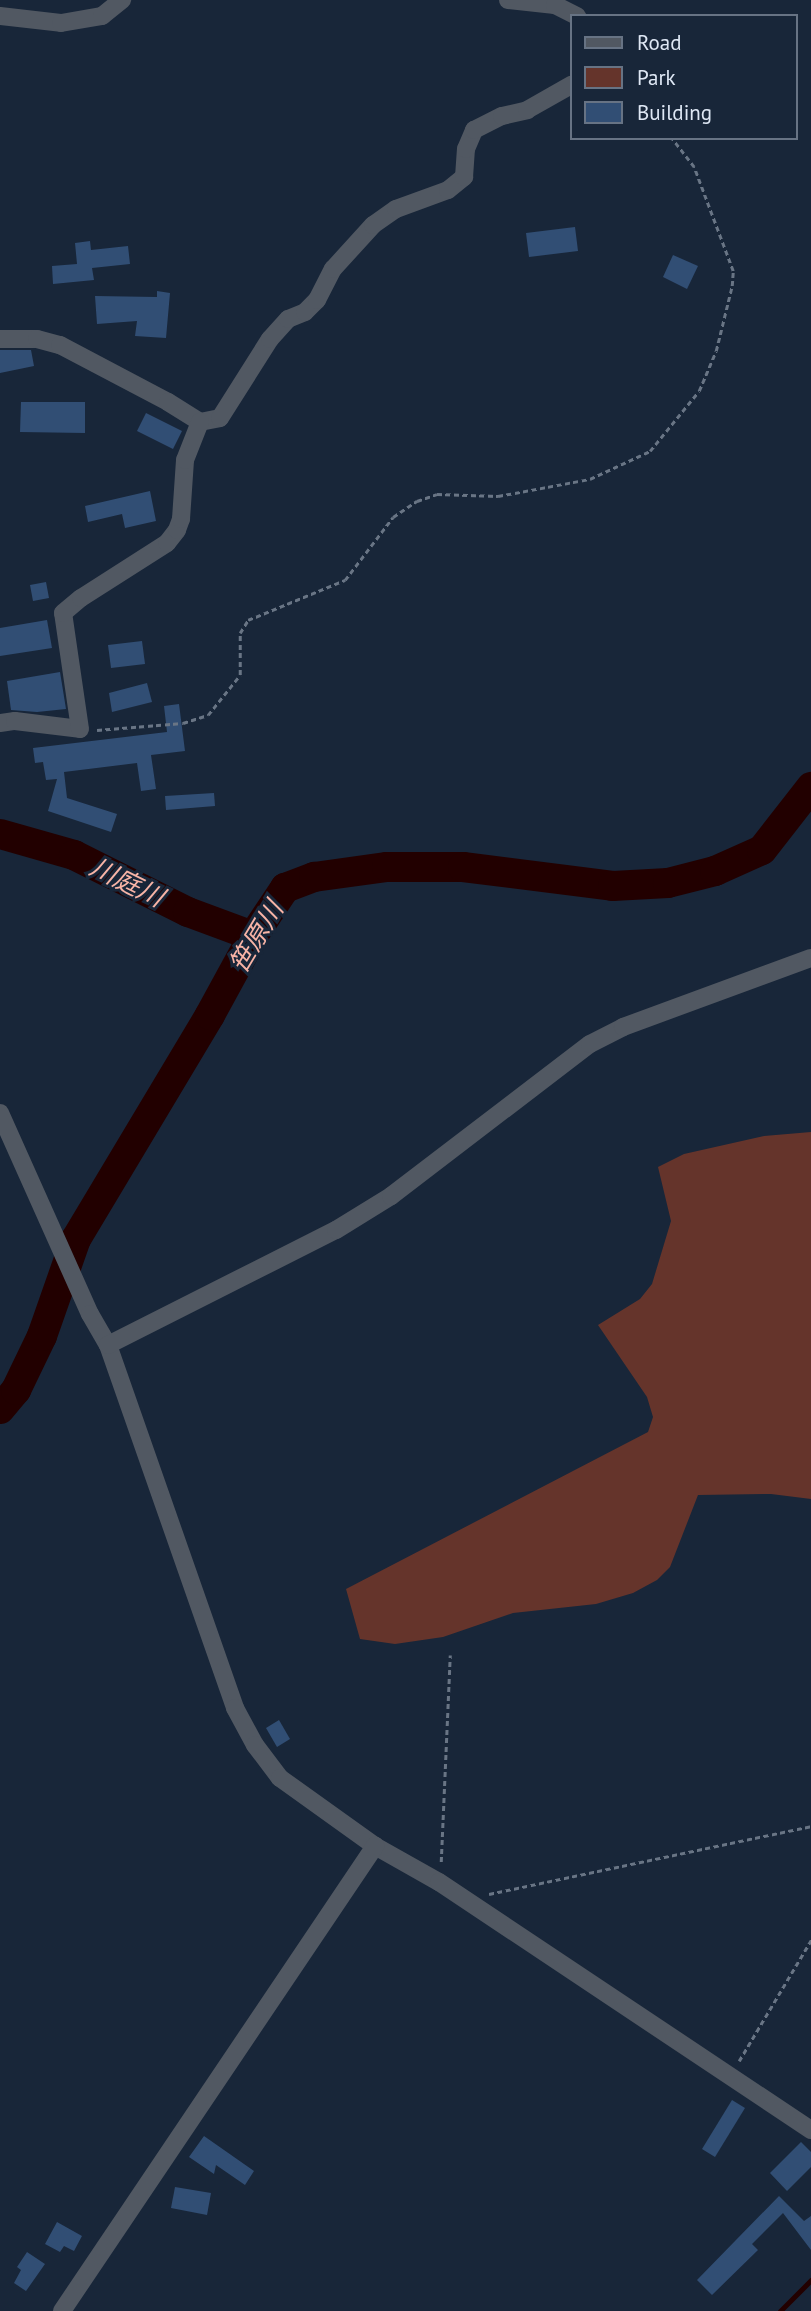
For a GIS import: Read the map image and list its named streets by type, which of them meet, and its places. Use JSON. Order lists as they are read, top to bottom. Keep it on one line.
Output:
{"water":["川庭川","笹原川"],"legend":["Road","Park","Building"]}
